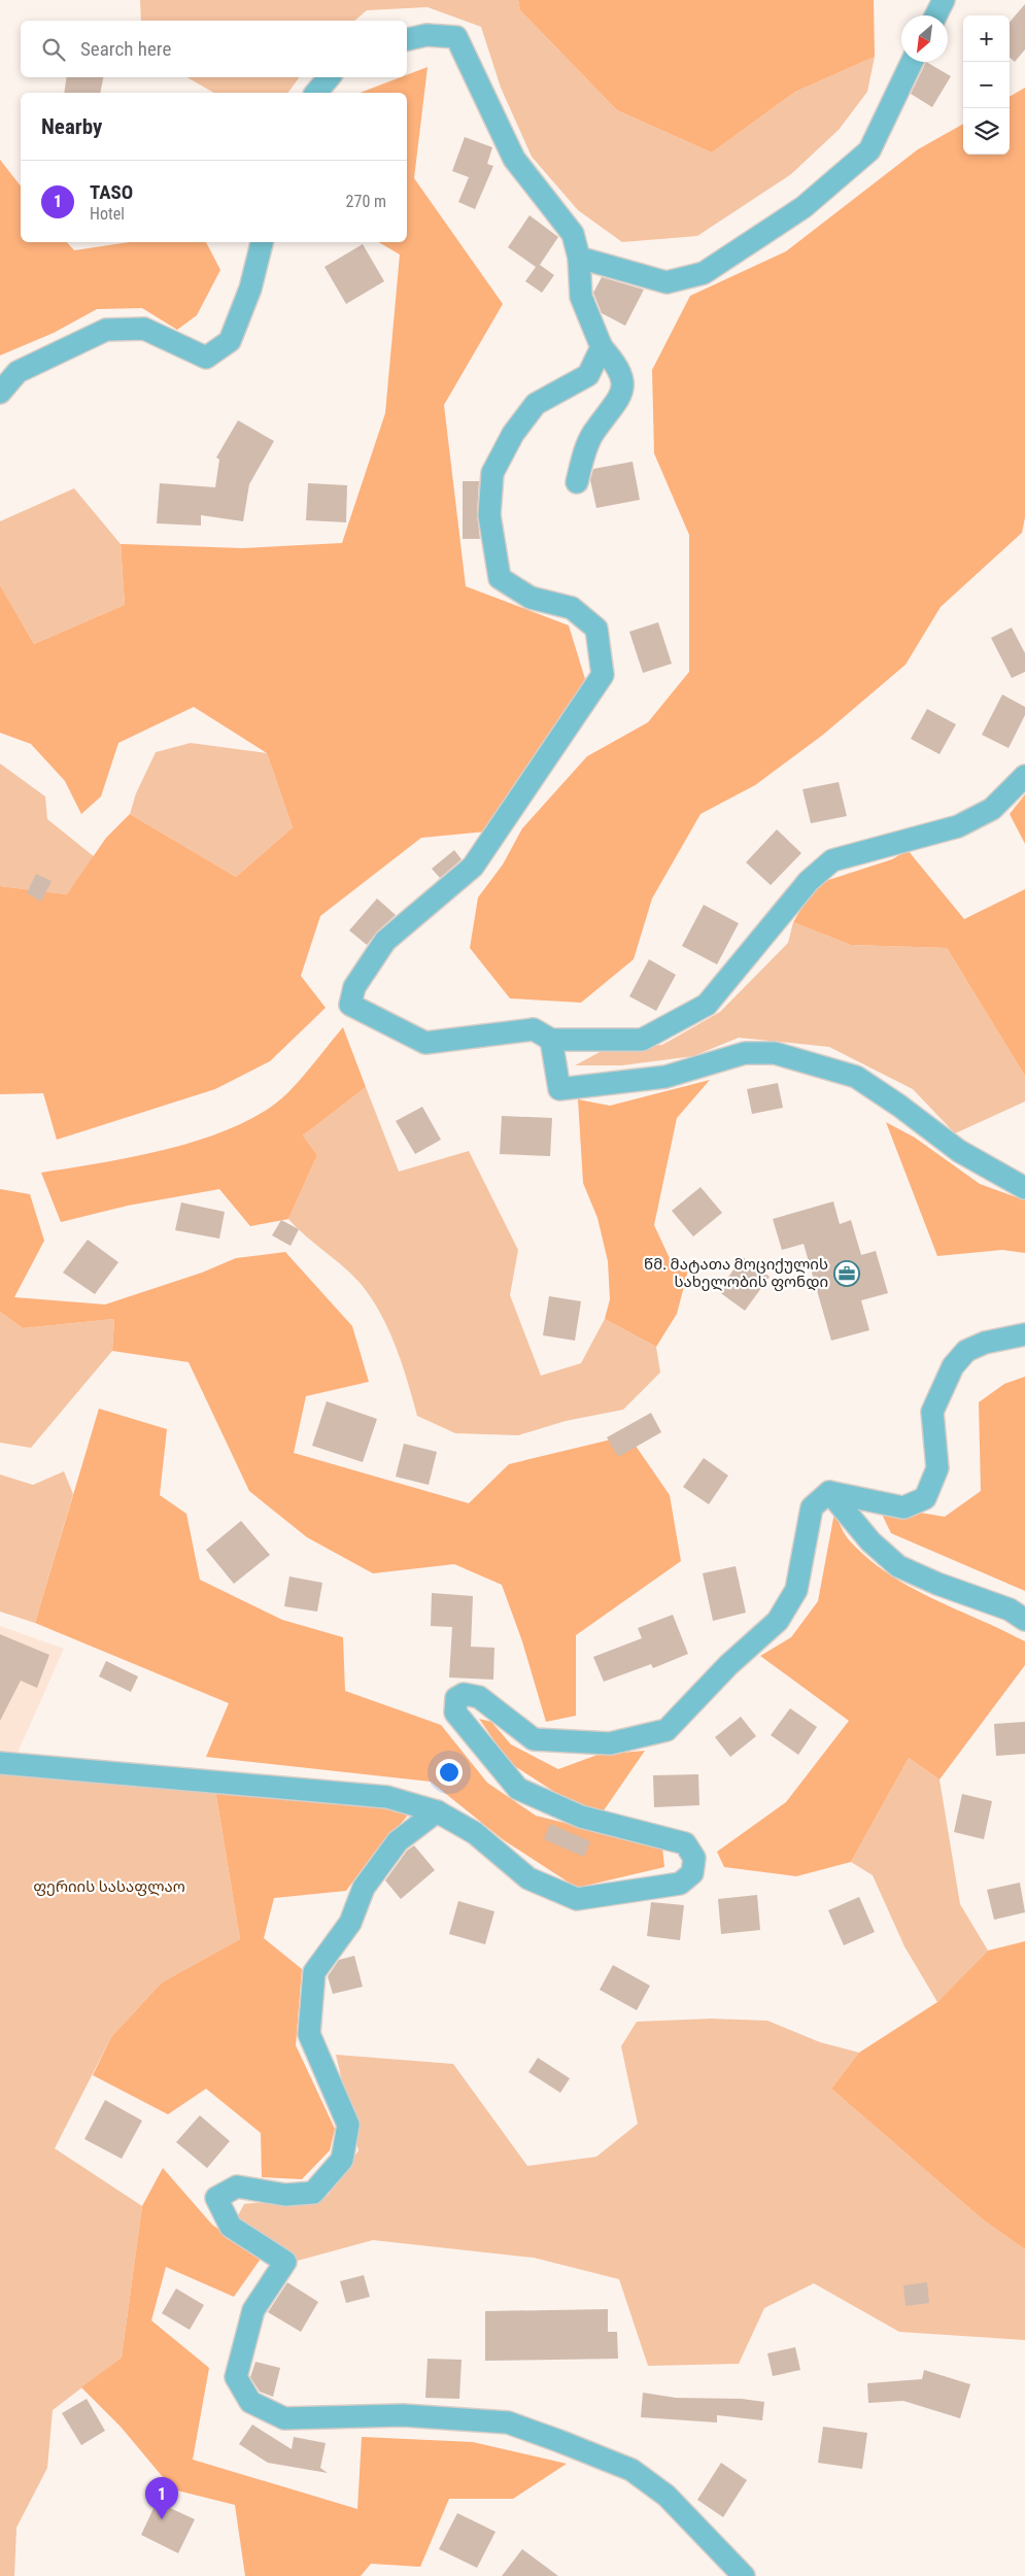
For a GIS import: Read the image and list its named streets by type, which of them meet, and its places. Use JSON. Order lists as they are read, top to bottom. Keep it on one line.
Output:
{"parks":["ფერიის სასაფლაო"],"places":{"office":["წმ. მატათა მოციქულის სახელობის ფონდი"]},"north":"bottom left","page":{"map_buttons":["+","−"],"search":"Search here","heading":"Nearby","list":[{"mark":"1","name":"TASO","note":"Hotel","value":"270 m"}],"pins":"1"}}
